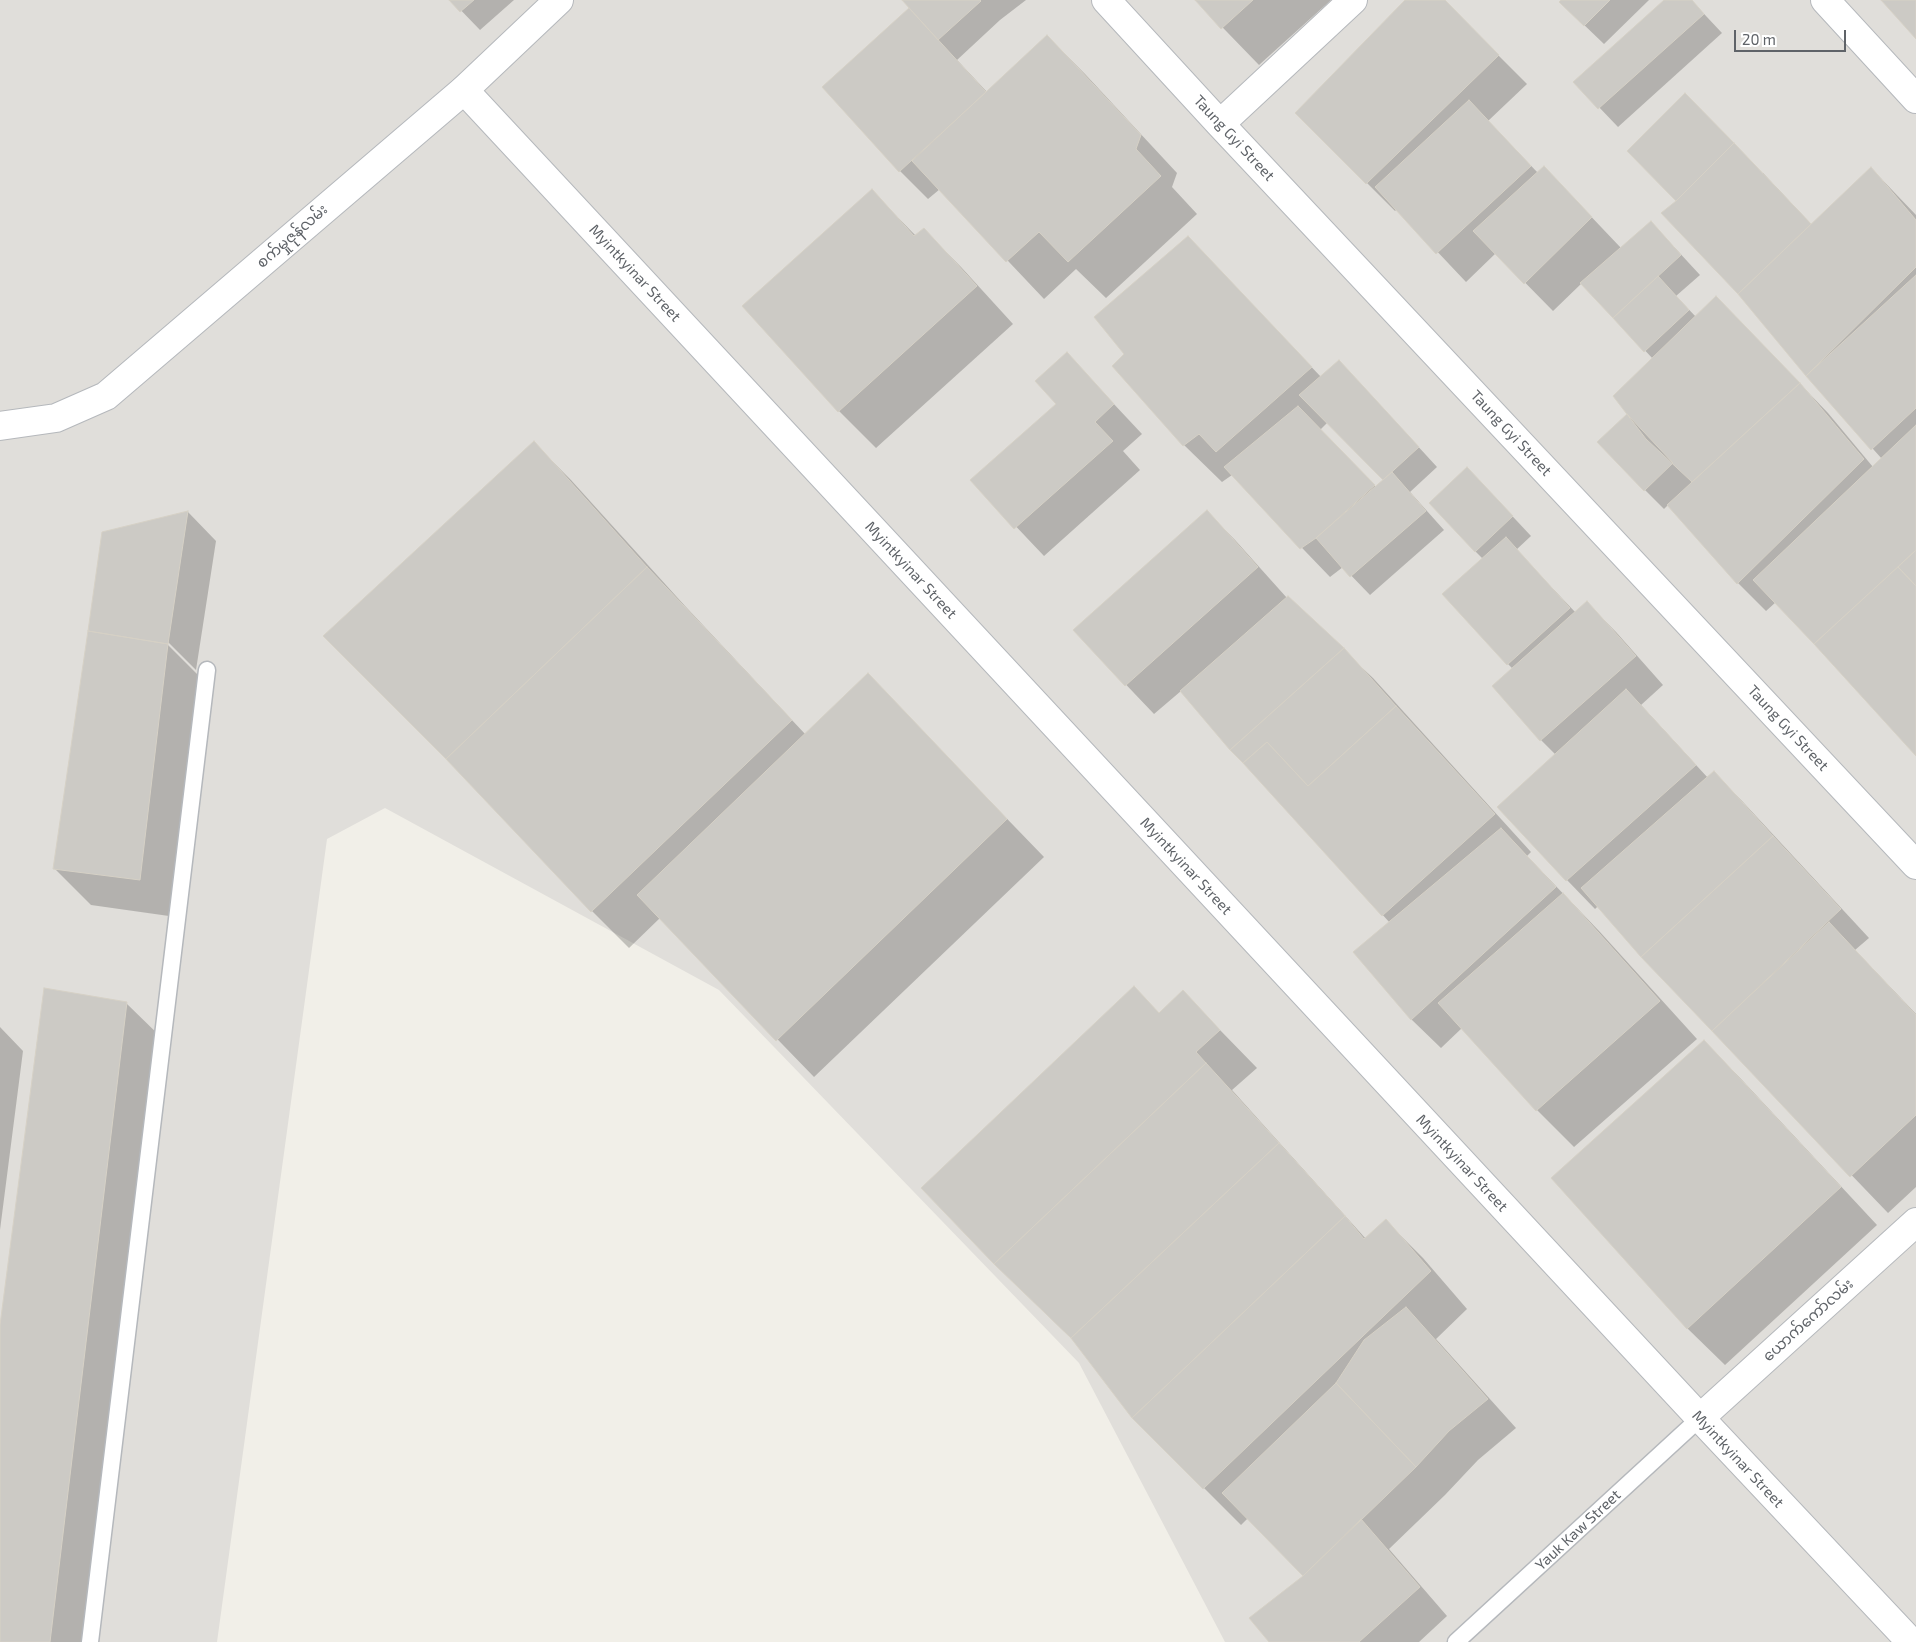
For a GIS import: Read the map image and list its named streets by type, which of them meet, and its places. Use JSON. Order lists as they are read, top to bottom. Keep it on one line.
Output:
{"streets":{"street":["Taung Gyi Street","စက်မှုဇုန်လမ်း","Myintkyinar Street","ယောက်ကော်လမ်း"],"lane":["Yauk Kaw Street"]},"crossings":[["စက်မှုဇုန်လမ်း","Myintkyinar Street"],["Myintkyinar Street","ယောက်ကော်လမ်း"],["Myintkyinar Street","Yauk Kaw Street"],["ယောက်ကော်လမ်း","Yauk Kaw Street"]],"scale_bar":"20 m"}
